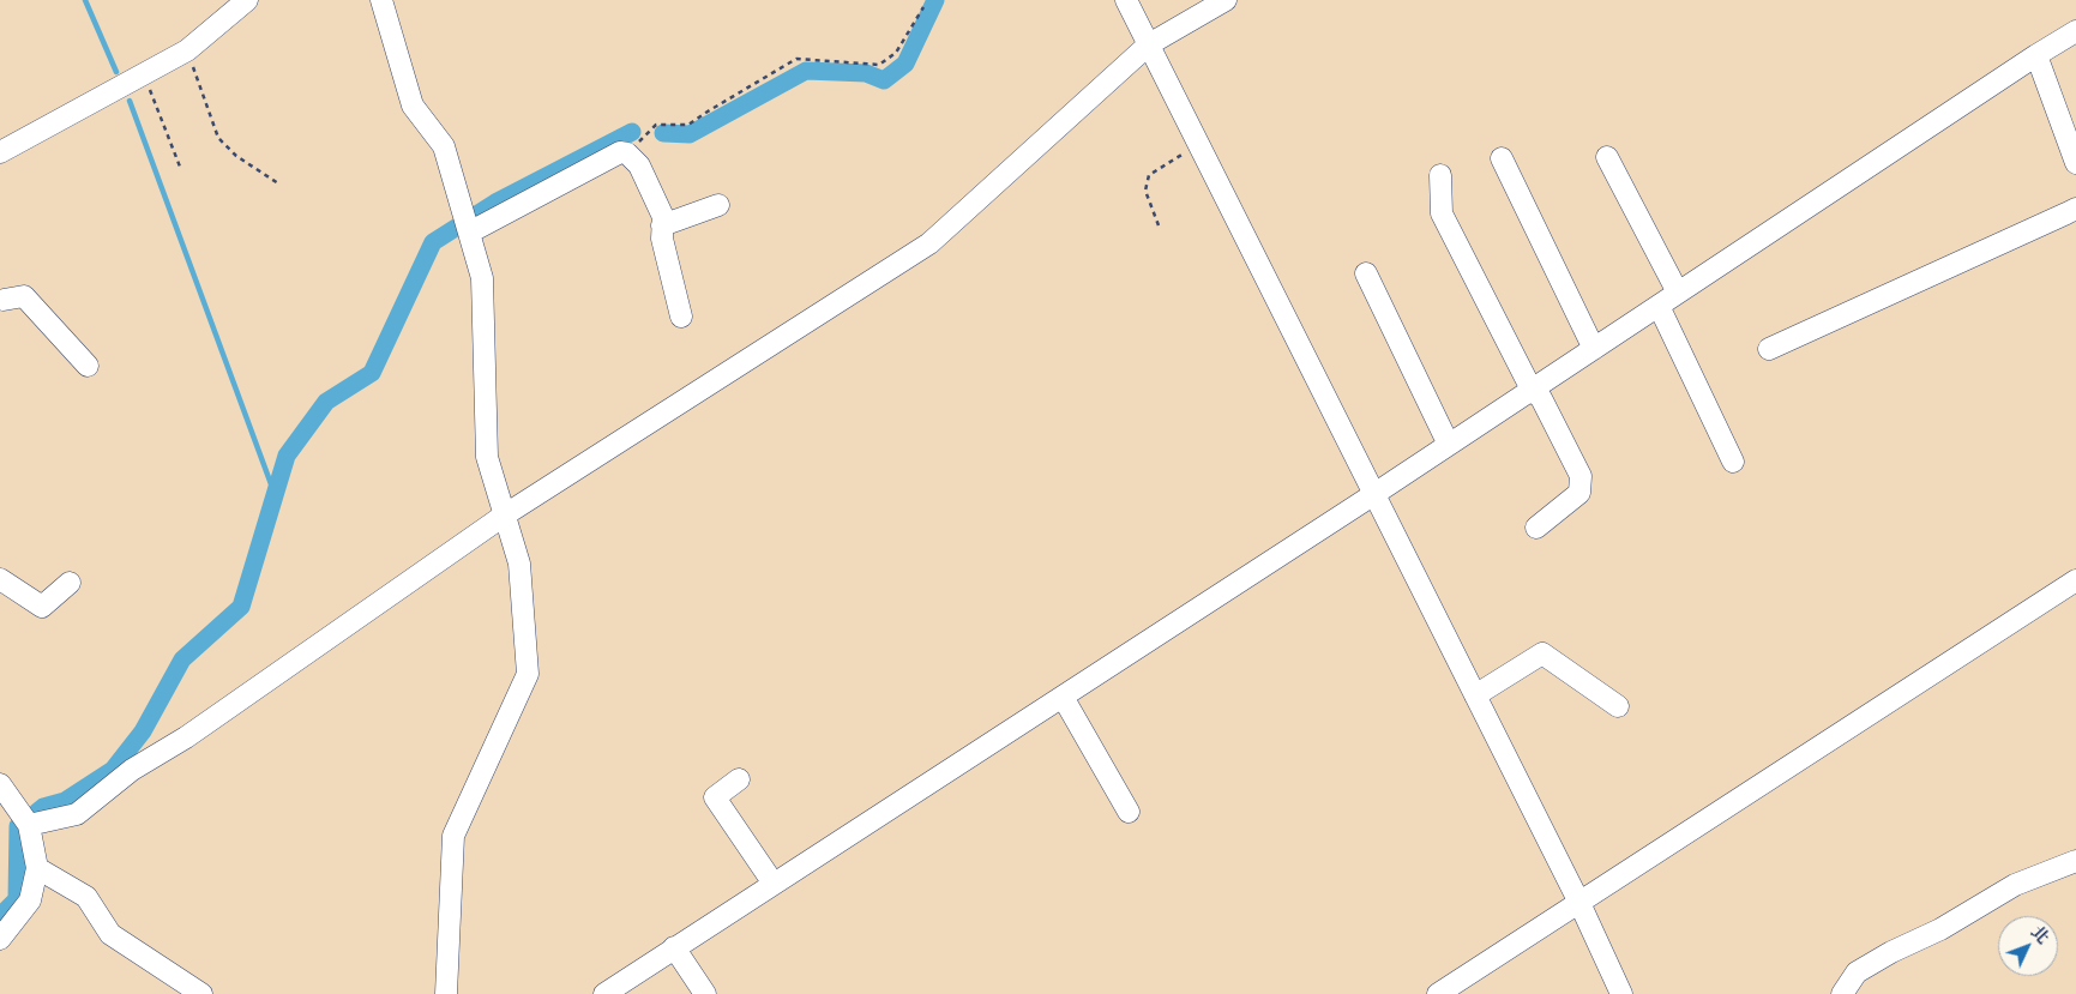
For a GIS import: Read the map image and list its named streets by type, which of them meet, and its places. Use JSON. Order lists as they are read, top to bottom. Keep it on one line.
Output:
{"north":"top right"}
